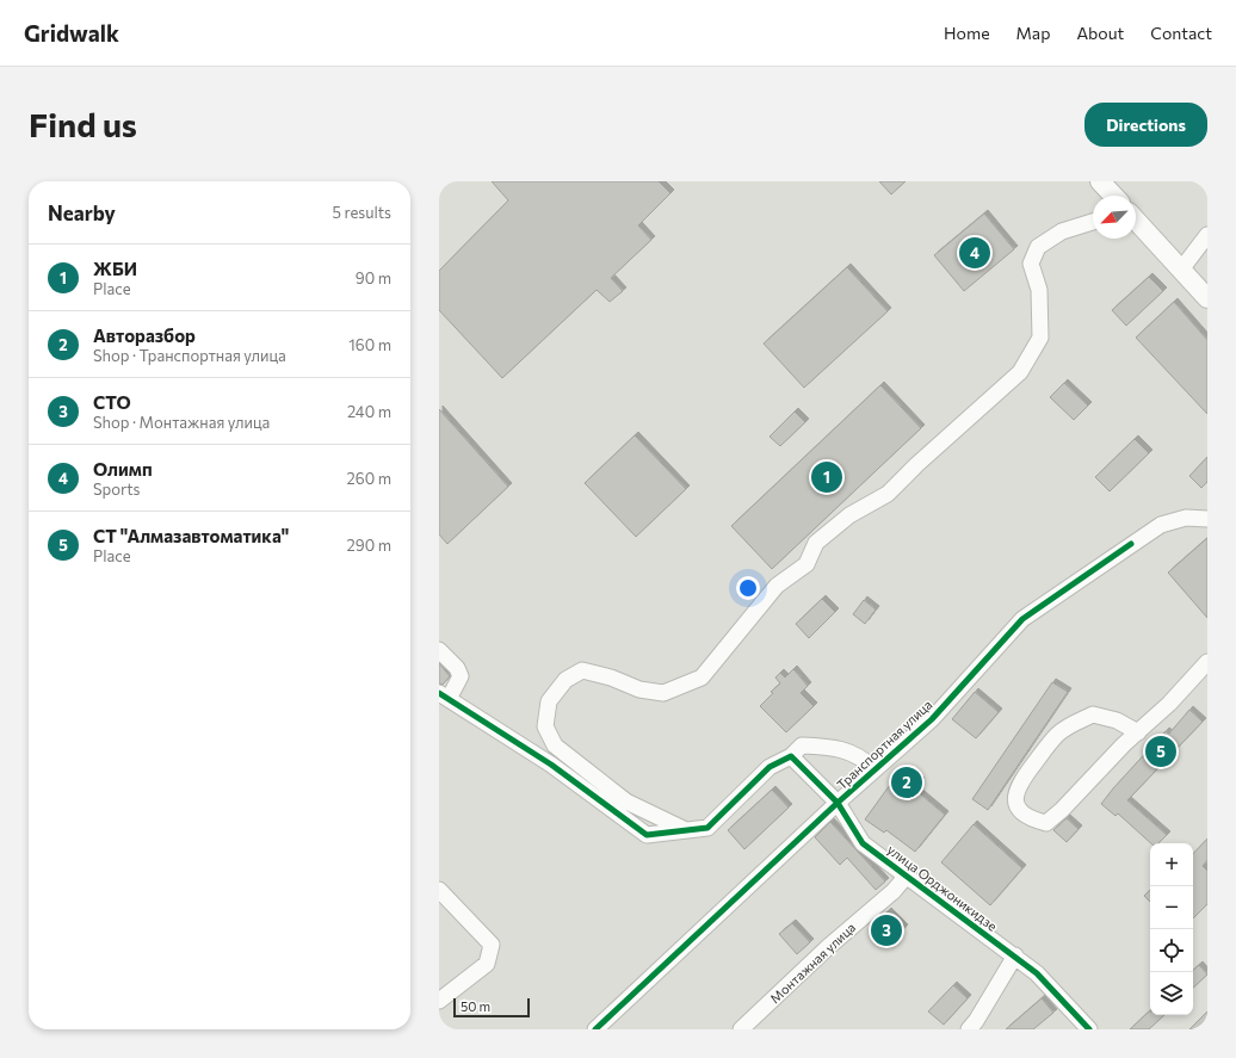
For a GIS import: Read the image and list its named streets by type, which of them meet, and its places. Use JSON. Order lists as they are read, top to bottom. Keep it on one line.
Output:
{"streets":{"street":["Транспортная улица","улица Орджоникидзе","Монтажная улица"]},"crossings":[["Транспортная улица","улица Орджоникидзе"],["улица Орджоникидзе","Монтажная улица"]],"scale_bar":"50 m","north":"bottom left","page":{"header":"Gridwalk","nav":["Home","Map","About","Contact"],"buttons":"Directions","title":"Find us","heading":["Nearby","5 results"],"pins":["4","1","5","2","3"],"list":[{"mark":"1","name":"ЖБИ","note":"Place","value":"90 m"},{"mark":"2","name":"Авторазбор","note":"Shop · Транспортная улица","value":"160 m"},{"mark":"3","name":"СТО","note":"Shop · Монтажная улица","value":"240 m"},{"mark":"4","name":"Олимп","note":"Sports","value":"260 m"},{"mark":"5","name":"СТ \"Алмазавтоматика\"","note":"Place","value":"290 m"}],"map_buttons":["+","−"],"scale":"50 m"}}
